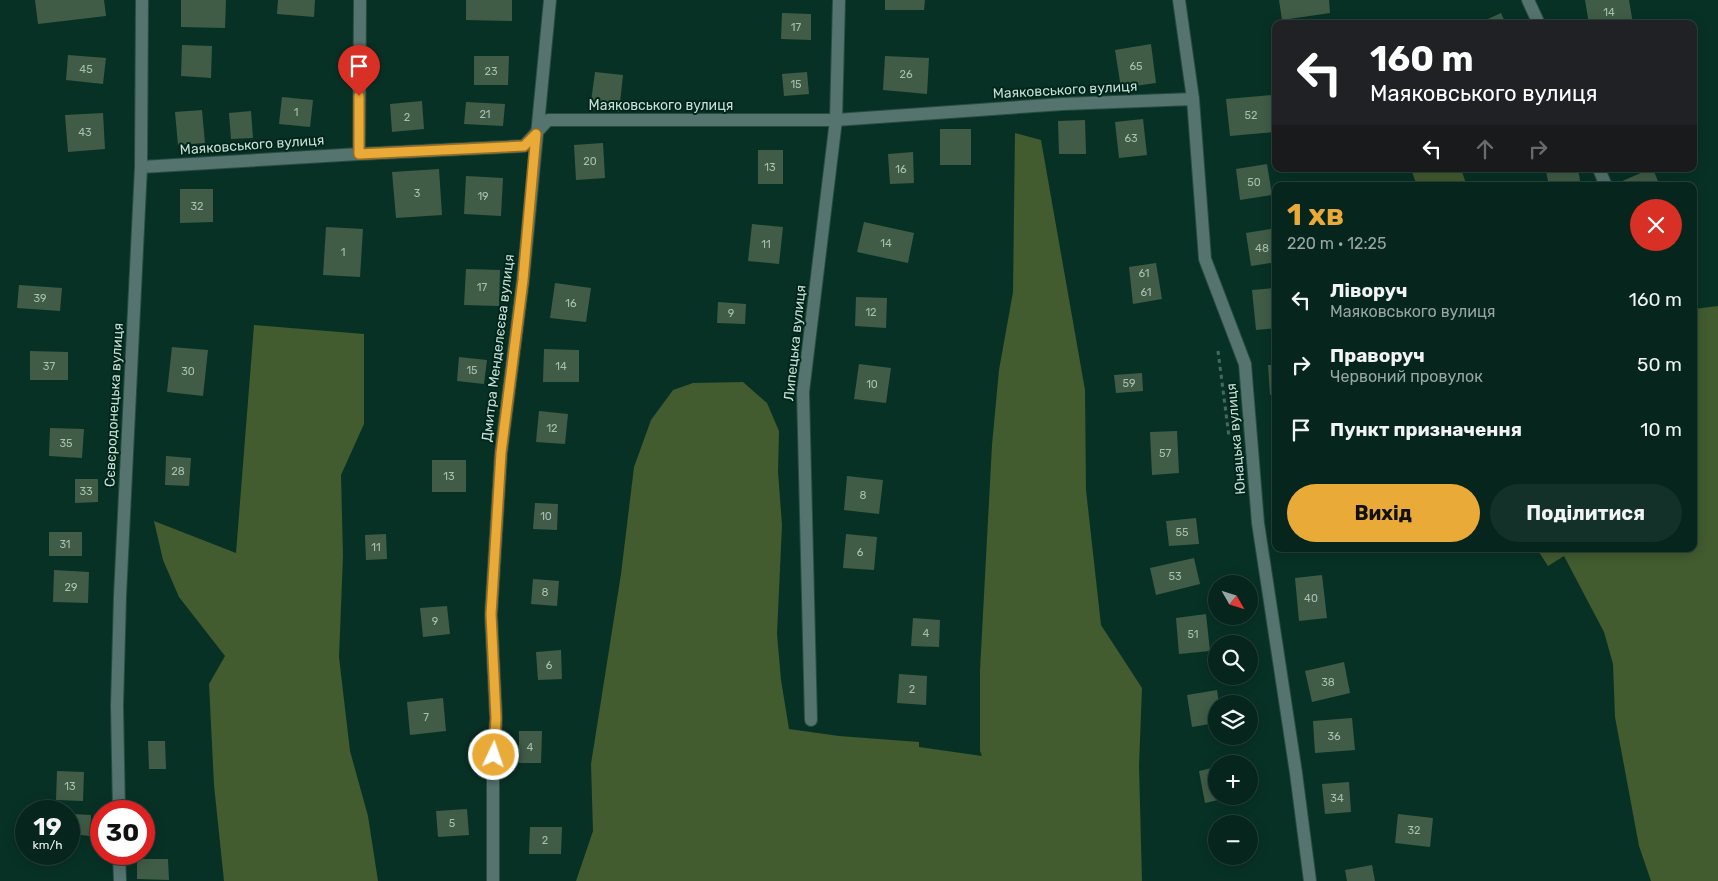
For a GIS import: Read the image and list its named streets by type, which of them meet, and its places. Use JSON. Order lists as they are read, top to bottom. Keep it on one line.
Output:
{"streets":{"street":["Маяковського вулиця","Липецька вулиця","Дмитра Менделєєва вулиця","Сєвєродонецька вулиця","Юнацька вулиця"]},"crossings":[["Маяковського вулиця","Липецька вулиця"],["Маяковського вулиця","Дмитра Менделєєва вулиця"],["Маяковського вулиця","Сєвєродонецька вулиця"],["Маяковського вулиця","Юнацька вулиця"]],"house_numbers":["14","17","65","45","23","26","15","1","21","52","2","43","63","20","13","16","50","3","19","32","14","11","48","1","61","17","61","39","16","12","9","37","14","15","30","59","10","12","35","57","28","13","33","8","10","55","31","11","6","53","29","8","40","9","4","51","6","38","2","7","36","4","13","34","5","32","2"],"north":"bottom right","page":{"turn":["160 m","Маяковського вулиця"],"heading":["1 хв","220 m · 12:25"],"list":[{"name":"Ліворуч","note":"Маяковського вулиця","value":"160 m"},{"name":"Праворуч","note":"Червоний провулок","value":"50 m"},{"name":"Пункт призначення","value":"10 m"}],"buttons":["Вихід","Поділитися"],"map_buttons":["+","−"],"speed":"19 km/h","limit":"30"}}
